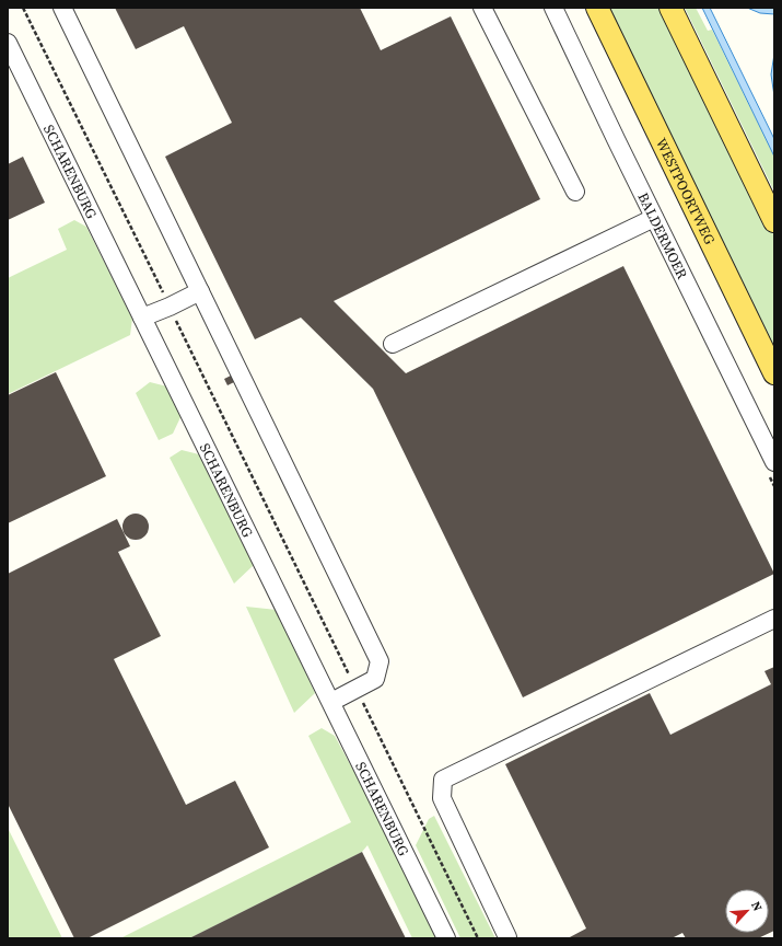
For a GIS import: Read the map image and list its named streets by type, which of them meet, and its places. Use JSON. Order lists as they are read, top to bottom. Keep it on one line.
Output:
{"streets":{"main road":["WESTPOORTWEG"],"street":["SCHARENBURG","BALDERMOER"]},"north":"top right"}
